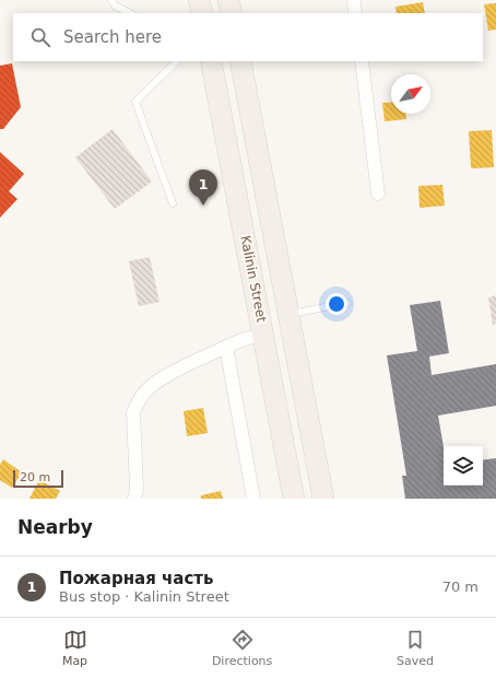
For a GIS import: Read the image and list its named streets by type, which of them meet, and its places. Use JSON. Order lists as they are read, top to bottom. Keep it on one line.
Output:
{"streets":{"main road":["Kalinin Street"]},"scale_bar":"20 m","north":"top right","page":{"search":"Search here","pins":"1","scale":"20 m","heading":"Nearby","list":[{"mark":"1","name":"Пожарная часть","note":"Bus stop · Kalinin Street","value":"70 m"}],"nav":["Map","Directions","Saved"]}}
